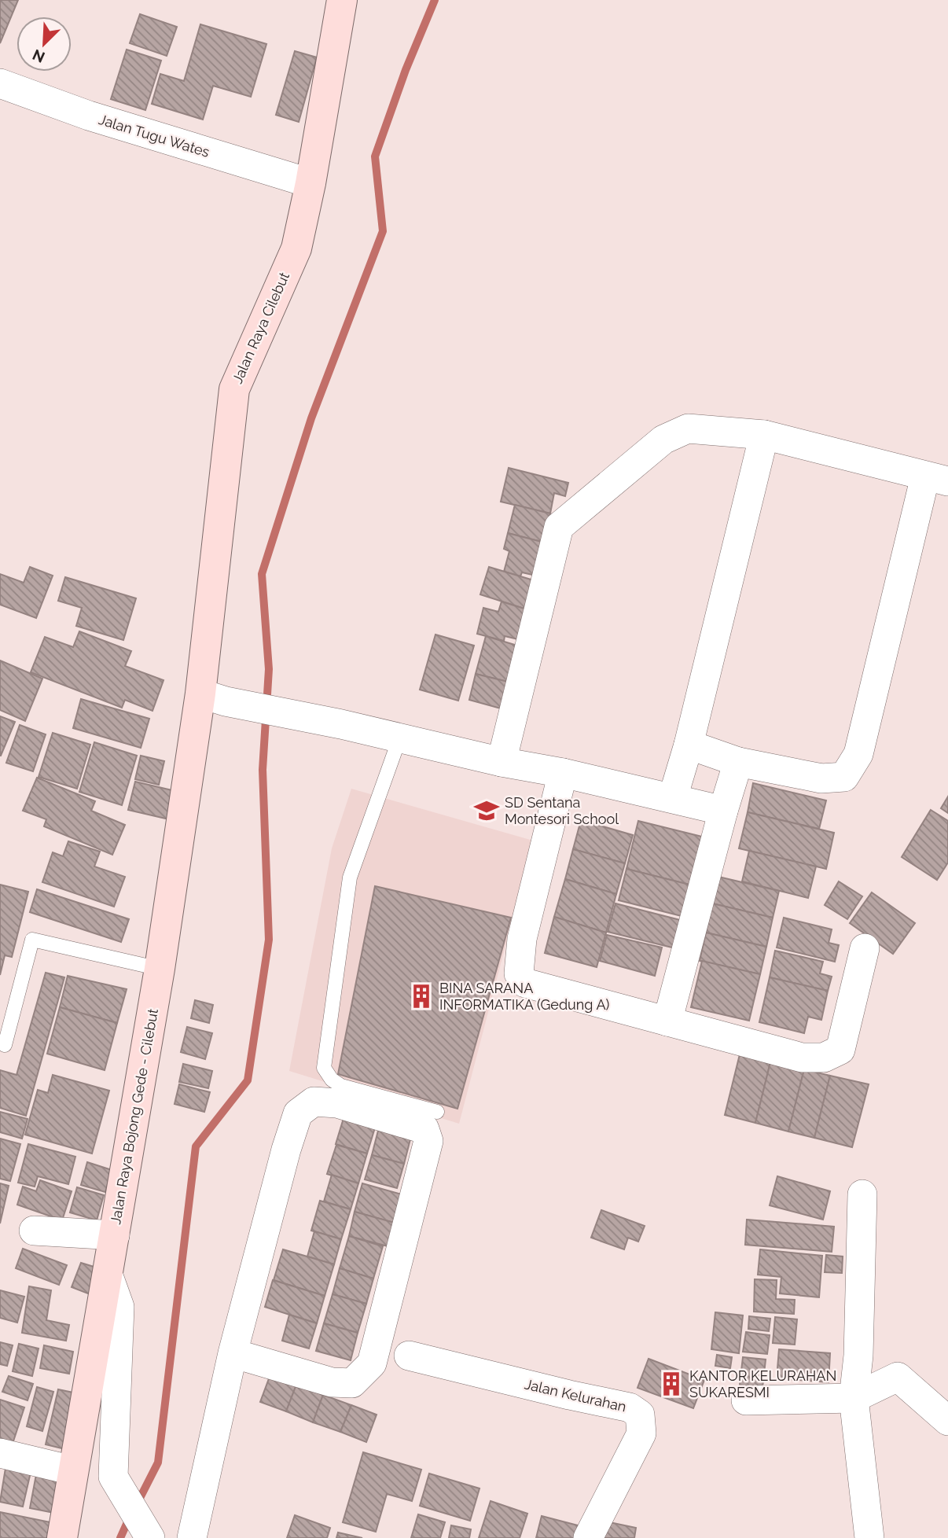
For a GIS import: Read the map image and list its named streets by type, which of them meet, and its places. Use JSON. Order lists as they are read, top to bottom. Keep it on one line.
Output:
{"streets":{"main road":["Jalan Raya Cilebut","Jalan Raya Bojong Gede - Cilebut"],"street":["Jalan Tugu Wates","Jalan Kelurahan"]},"crossings":[["Jalan Tugu Wates","Jalan Raya Cilebut"],["Jalan Raya Cilebut","Jalan Raya Bojong Gede - Cilebut"]],"places":{"school or university":["SD Sentana Montesori School"],"building":["BINA SARANA INFORMATIKA (Gedung A)","KANTOR KELURAHAN SUKARESMI"]},"north":"bottom left"}
